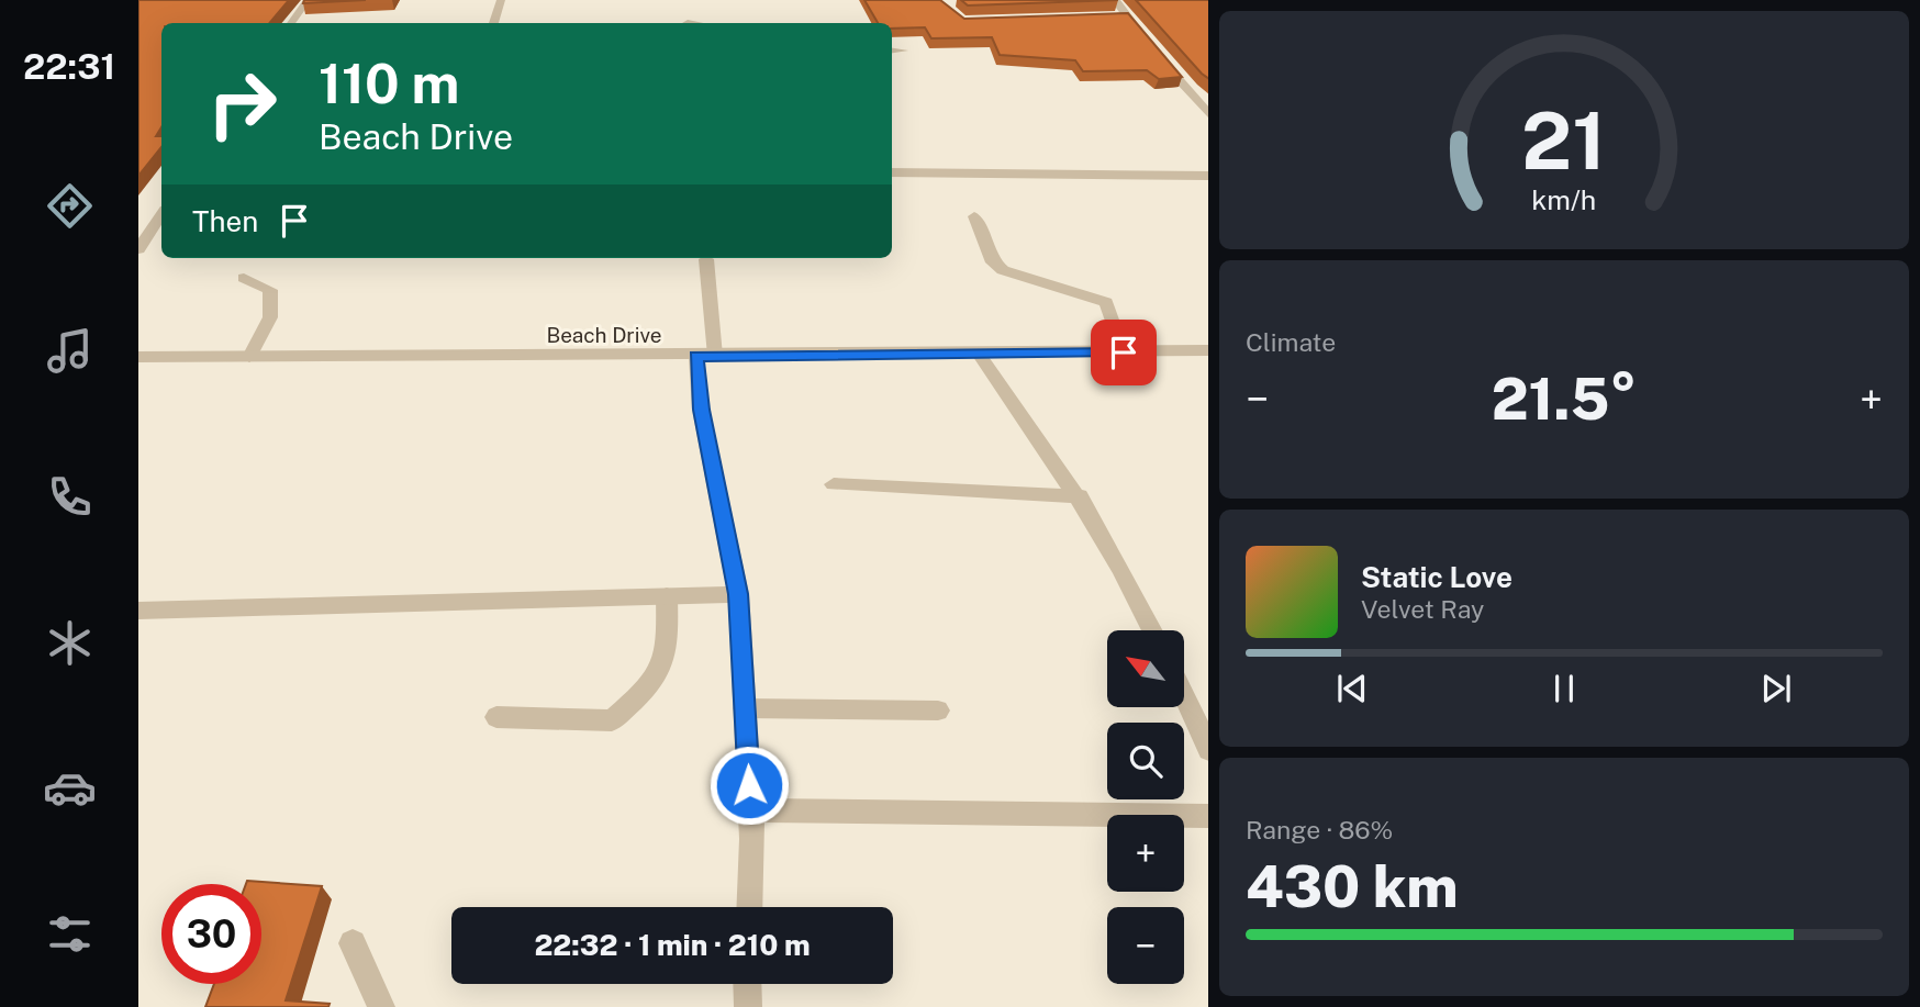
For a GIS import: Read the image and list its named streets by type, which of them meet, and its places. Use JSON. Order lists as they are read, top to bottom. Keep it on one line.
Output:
{"streets":{"street":["Beach Drive"]},"north":"top left","page":{"tabs":"22:31","turn":["110 m","Beach Drive"],"then":"Then","tile":["Climate",["Range · 86%","430 km"]],"heat":["−","21.5°","+"],"song":["Static Love","Velvet Ray"],"map_buttons":["+","−"],"limit":"30","trip":"22:32 · 1 min · 210 m","gauge":["21","km/h"]}}
